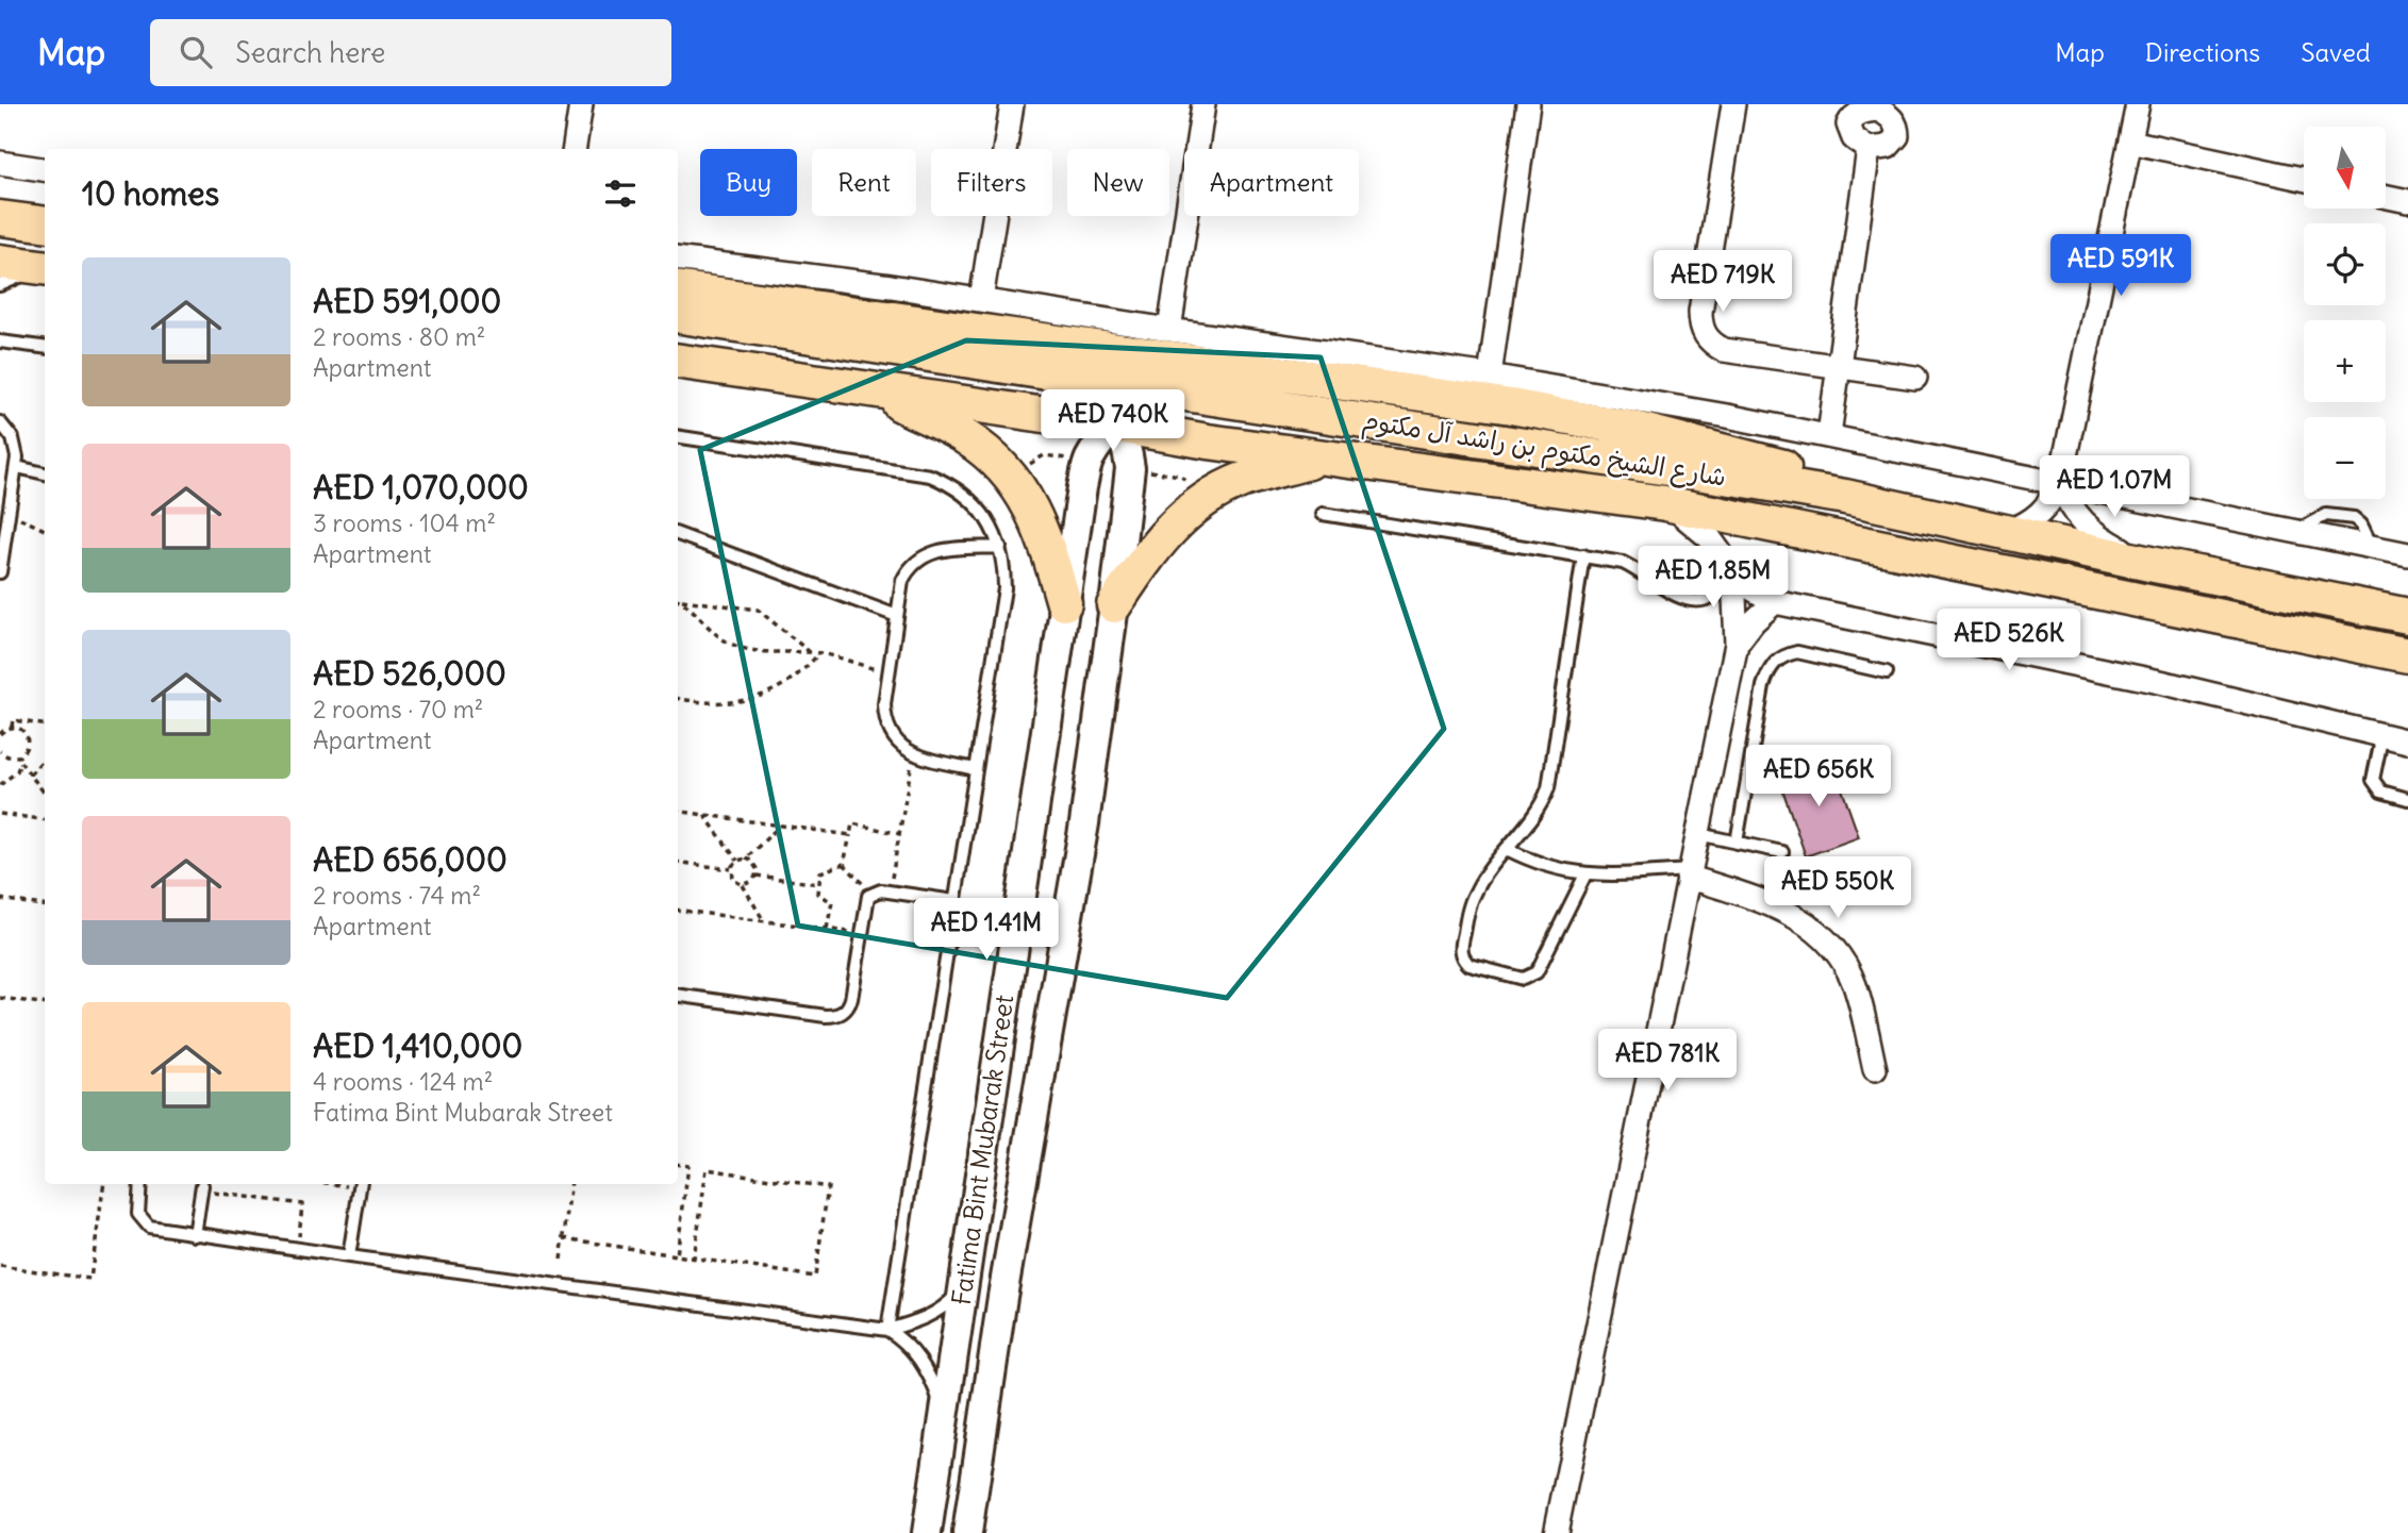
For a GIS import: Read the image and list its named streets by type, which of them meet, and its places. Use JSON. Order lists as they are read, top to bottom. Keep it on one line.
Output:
{"streets":{"main road":["شارع الشيخ مكتوم بن راشد آل مكتوم"],"street":["Fatima Bint Mubarak Street"]},"crossings":[["شارع الشيخ مكتوم بن راشد آل مكتوم","Fatima Bint Mubarak Street"]],"north":"bottom","page":{"header":"Map","search":"Search here","nav":["Map","Directions","Saved"],"map_buttons":["+","−"],"chip":["Buy","Rent","Filters","New","Apartment"],"heading":"10 homes","price":["AED 591K","AED 719K","AED 740K","AED 1.07M","AED 1.85M","AED 526K","AED 656K","AED 550K","AED 1.41M","AED 781K"],"list":[{"name":"AED 591,000","note":"2 rooms · 80 m² · Apartment"},{"name":"AED 1,070,000","note":"3 rooms · 104 m² · Apartment"},{"name":"AED 526,000","note":"2 rooms · 70 m² · Apartment"},{"name":"AED 656,000","note":"2 rooms · 74 m² · Apartment"},{"name":"AED 1,410,000","note":"4 rooms · 124 m² · Fatima Bint Mubarak Street"}]}}
